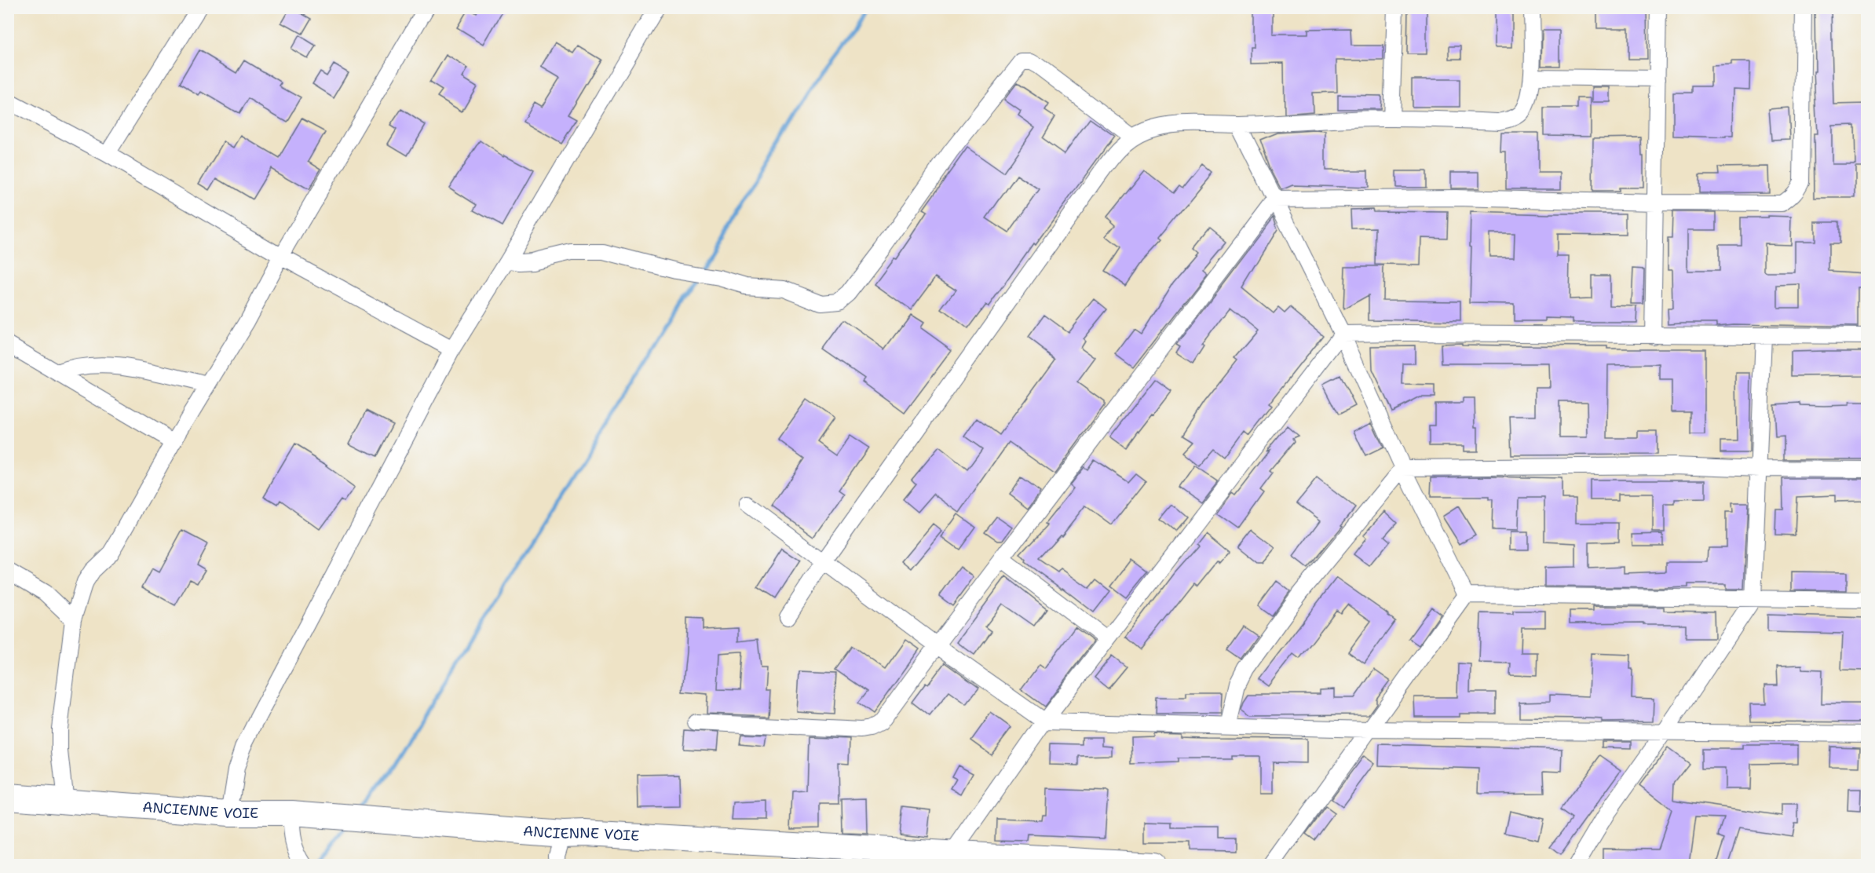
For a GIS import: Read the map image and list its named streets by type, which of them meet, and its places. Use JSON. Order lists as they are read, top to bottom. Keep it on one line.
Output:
{"streets":{"main road":["ANCIENNE VOIE"]}}
